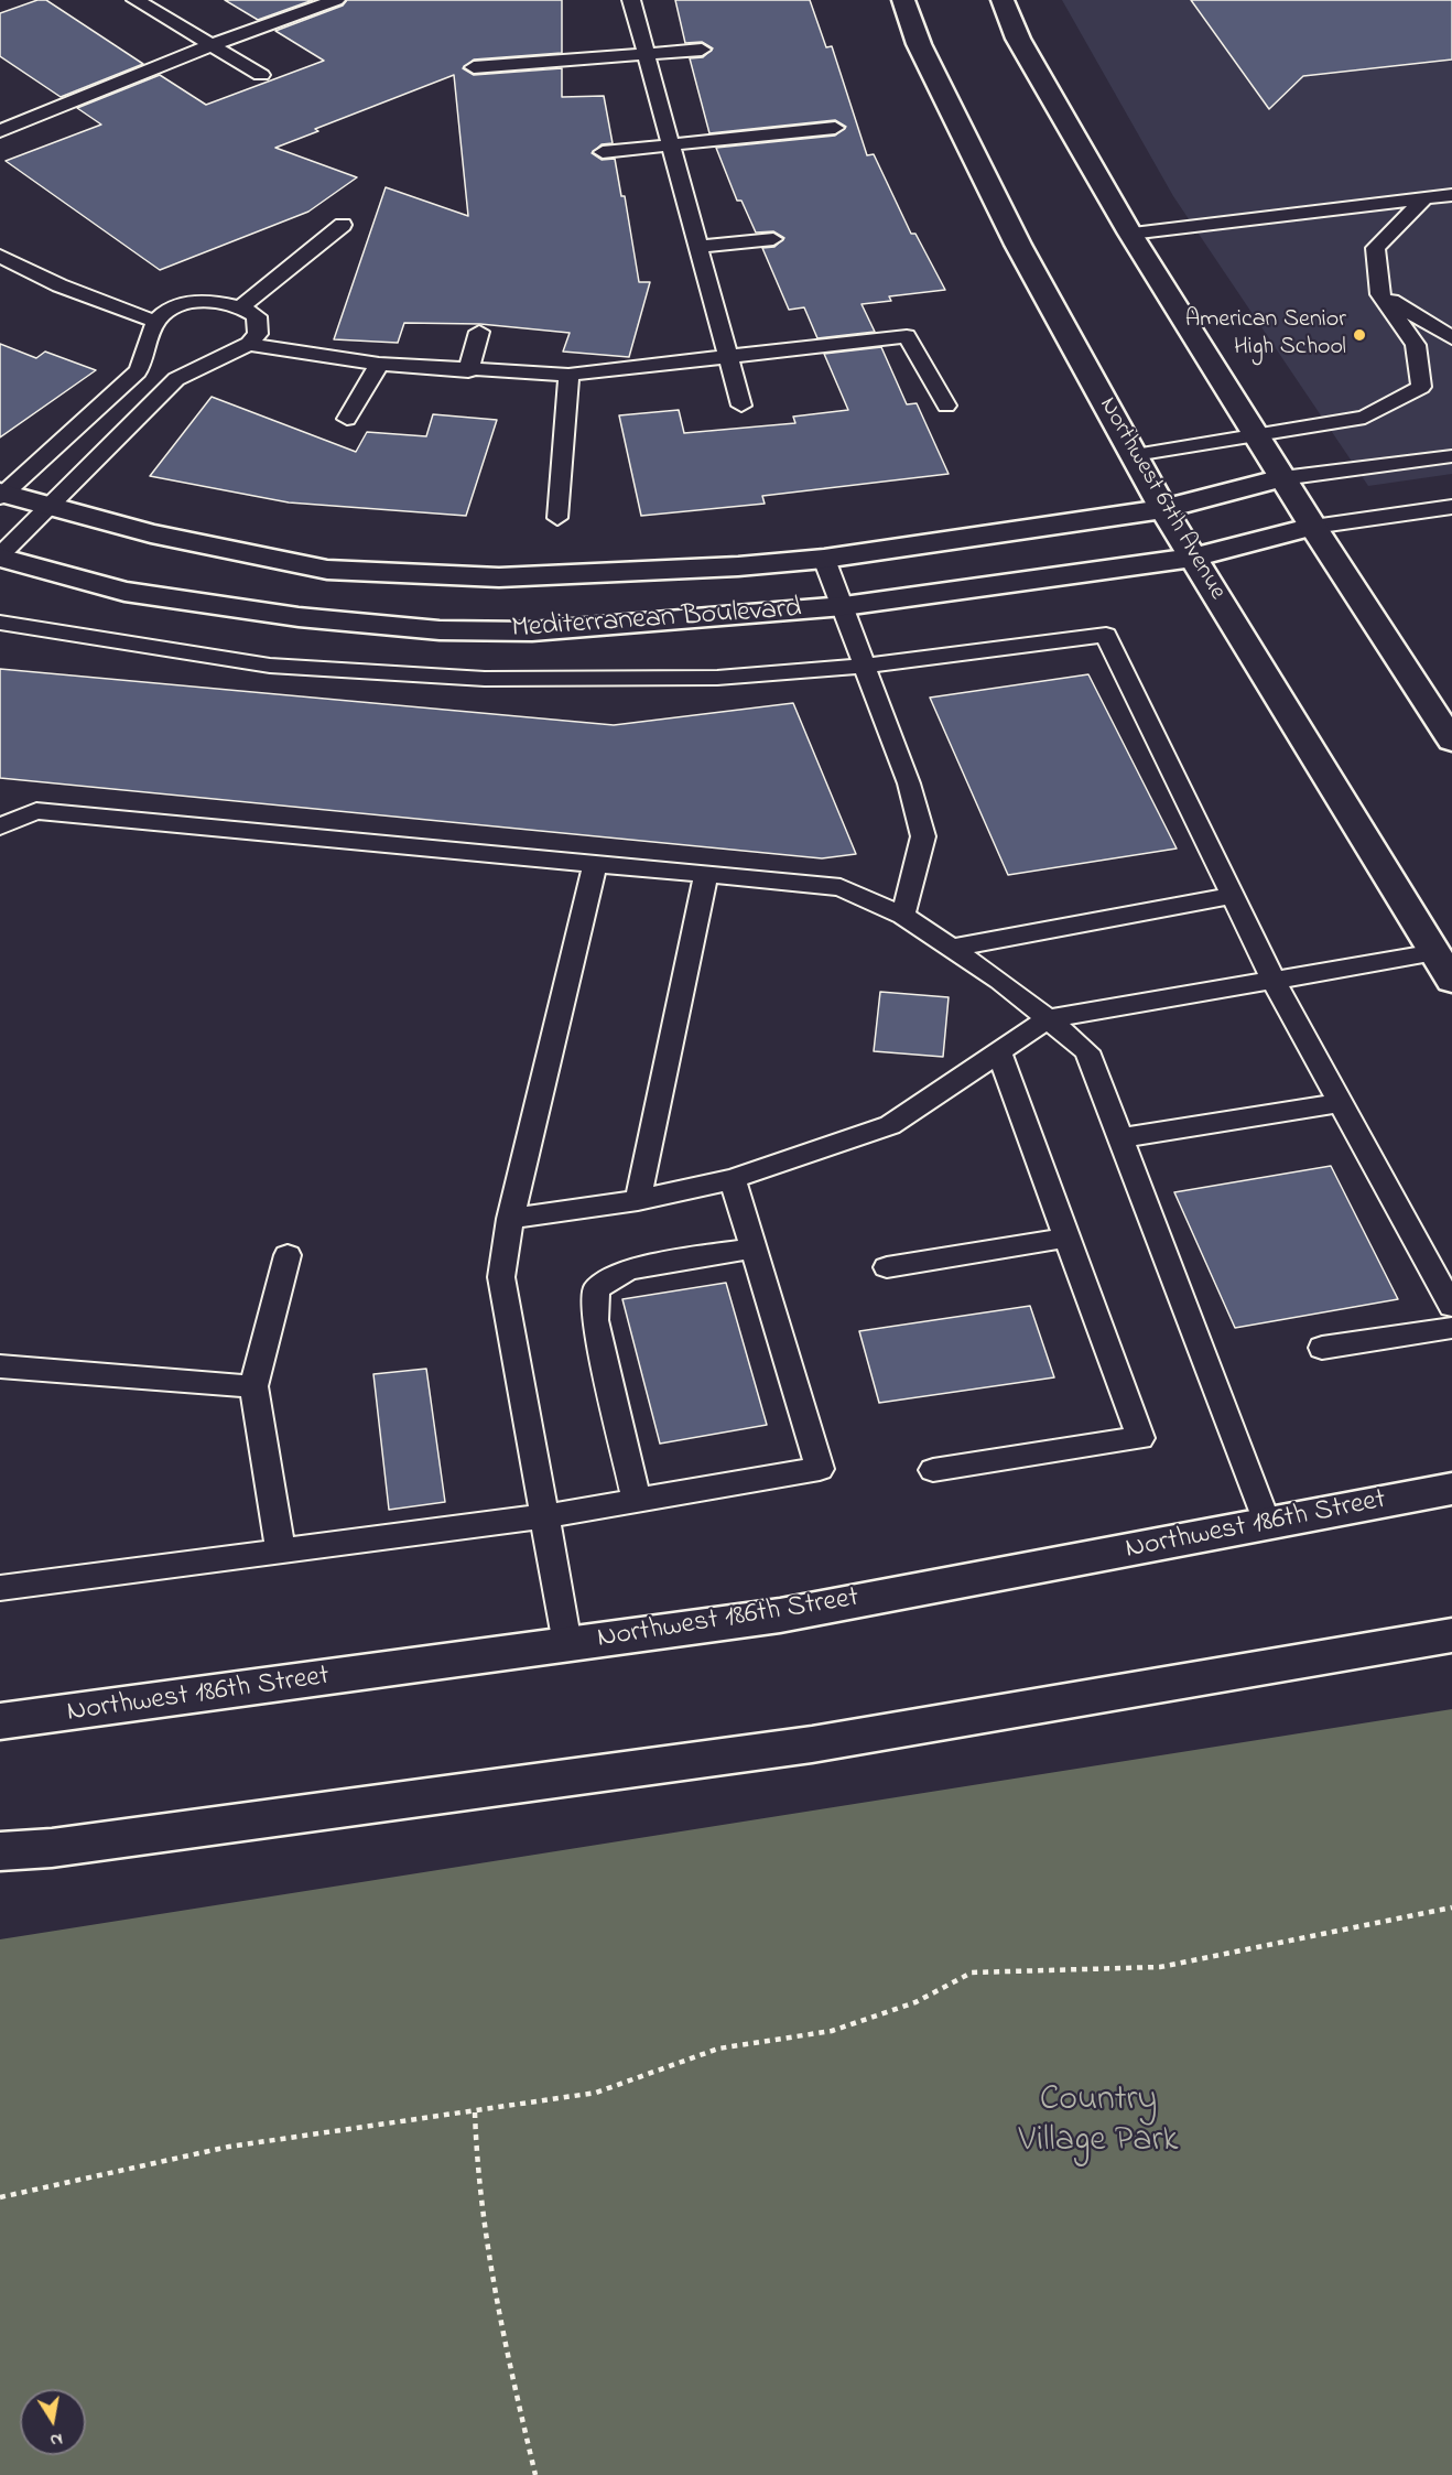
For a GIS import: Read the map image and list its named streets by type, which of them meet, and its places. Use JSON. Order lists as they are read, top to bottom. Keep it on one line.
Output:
{"streets":{"main road":["Northwest 67th Avenue","Mediterranean Boulevard","Northwest 186th Street"]},"crossings":[["Northwest 67th Avenue","Mediterranean Boulevard"]],"parks":["Country Village Park"],"places":["American Senior High School"],"north":"bottom"}
